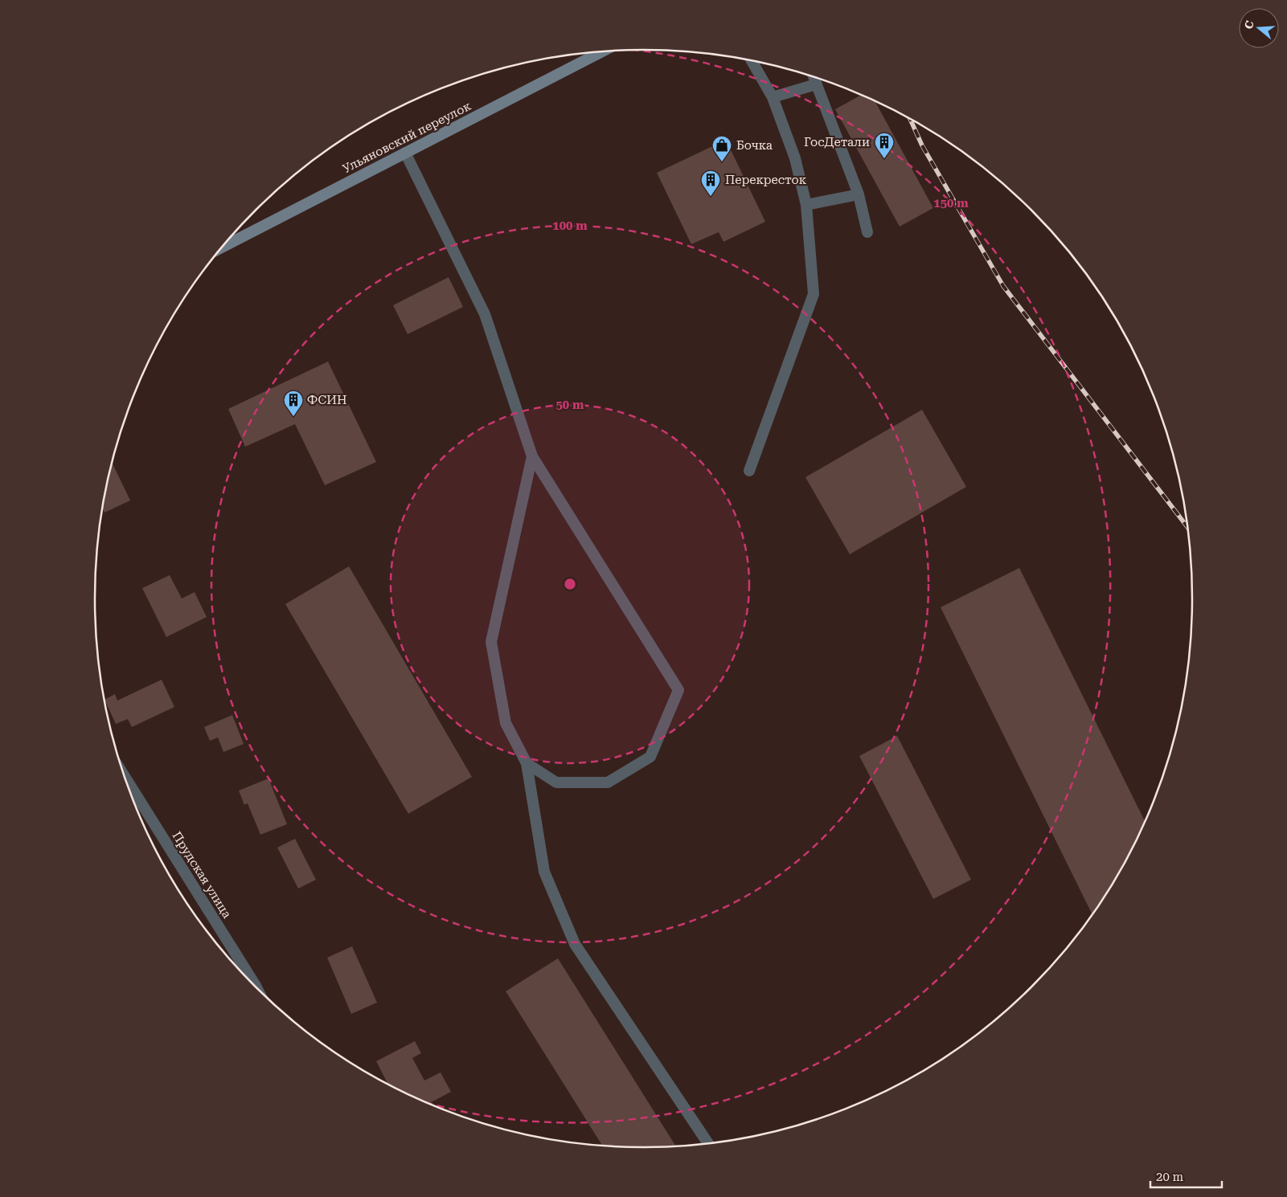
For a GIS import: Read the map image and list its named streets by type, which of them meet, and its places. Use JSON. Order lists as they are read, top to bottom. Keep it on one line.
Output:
{"streets":{"main road":["Ульяновский переулок"],"street":["Прудская улица"]},"places":{"building":["ГосДетали","Перекресток","ФСИН"],"shop":["Бочка"]},"scale_bar":"20 m","north":"left","rings":["150 m","100 m","50 m"]}
